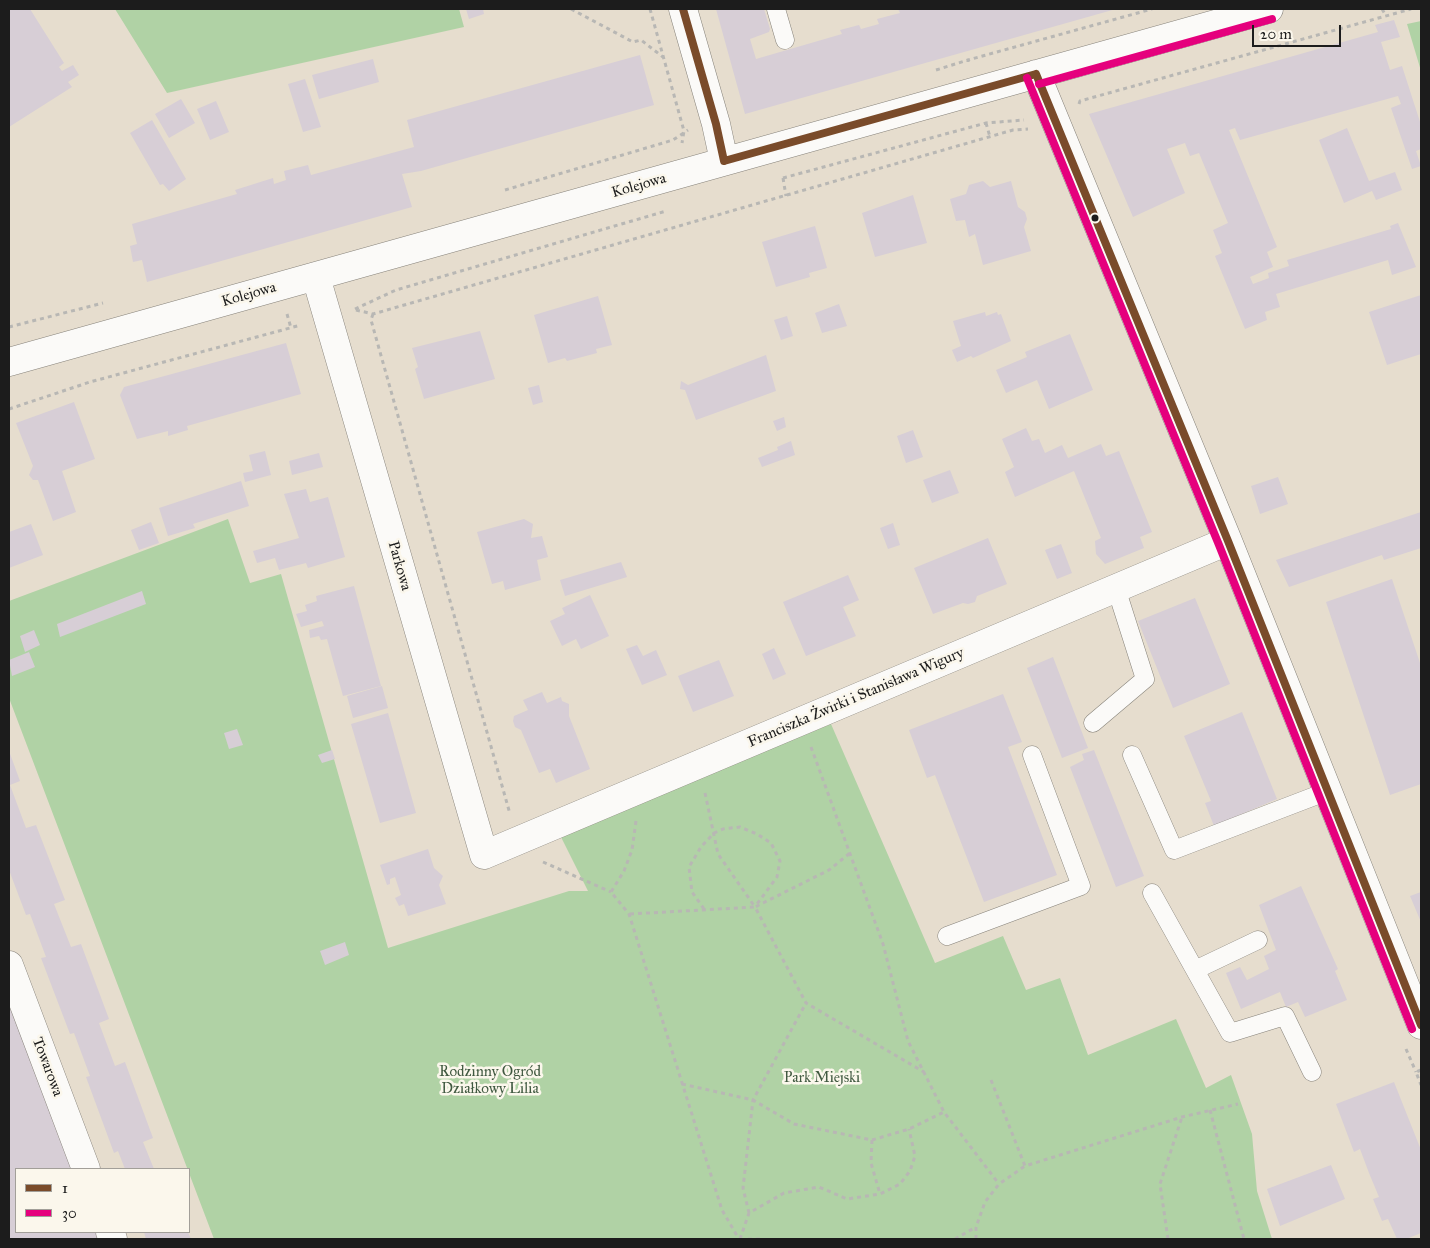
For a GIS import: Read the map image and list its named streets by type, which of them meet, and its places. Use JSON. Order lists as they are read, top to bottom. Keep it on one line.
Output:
{"streets":{"street":["Kolejowa","Parkowa","Franciszka Żwirki i Stanisława Wigury","Towarowa"]},"crossings":[["Kolejowa","Parkowa"],["Parkowa","Franciszka Żwirki i Stanisława Wigury"]],"parks":["Rodzinny Ogród Działkowy Lilia","Park Miejski"],"lines":["transit line 1","transit line 30"],"legend":["1","30"],"scale_bar":"20 m"}
